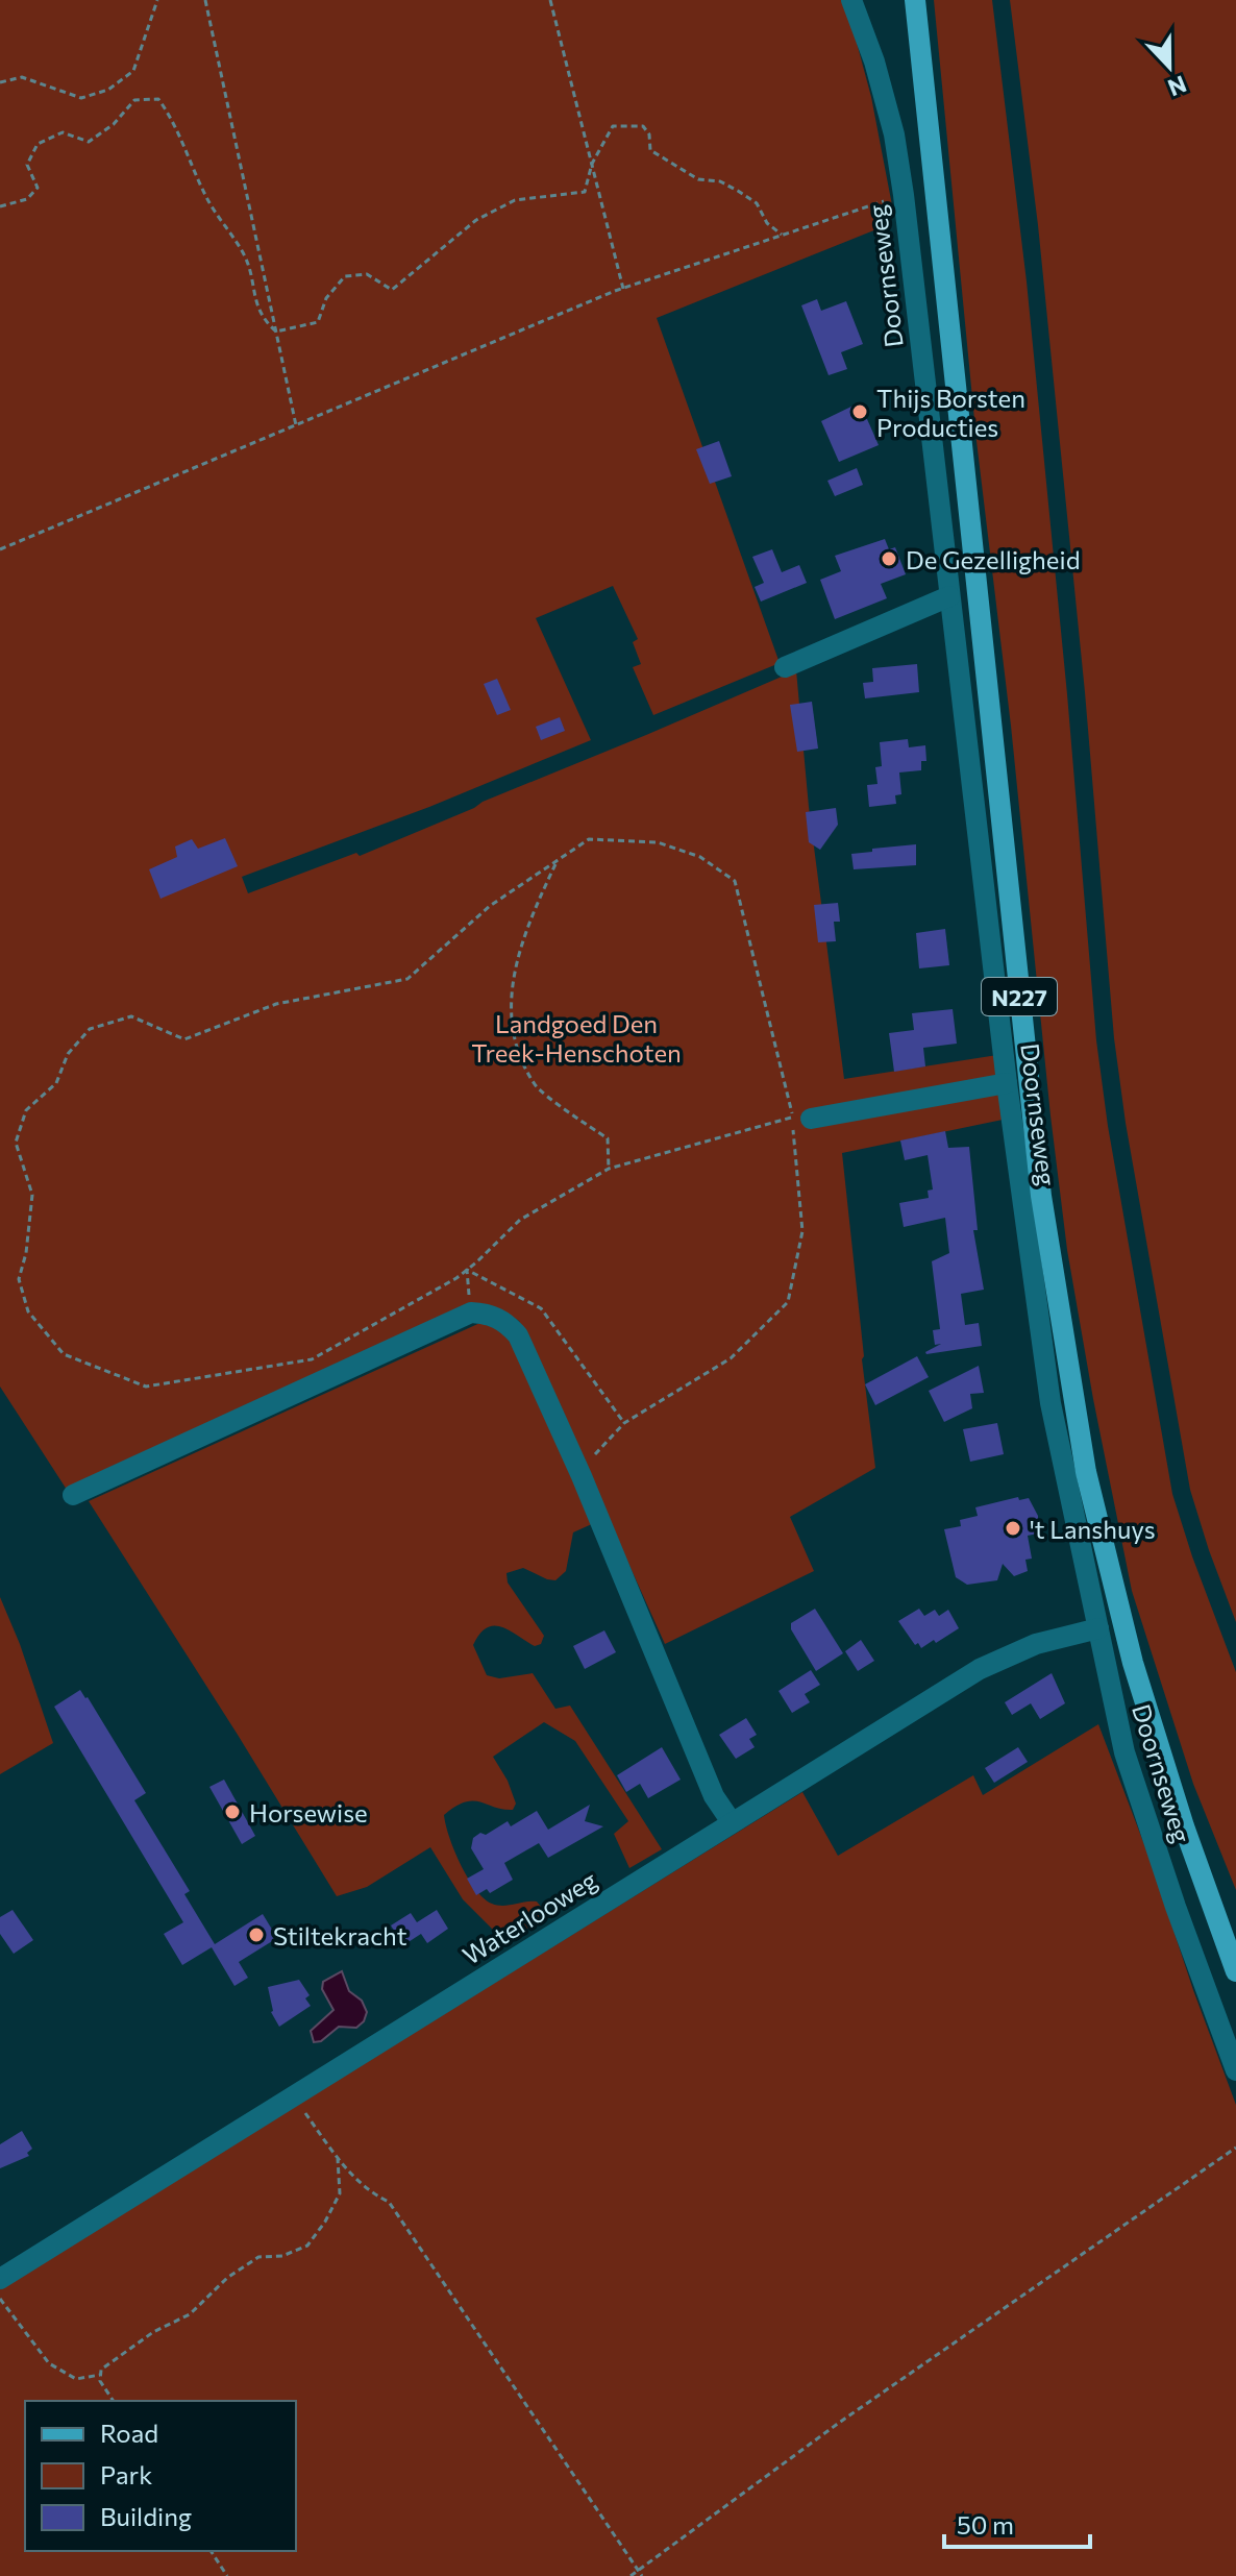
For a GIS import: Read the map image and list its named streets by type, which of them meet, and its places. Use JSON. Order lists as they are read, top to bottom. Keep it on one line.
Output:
{"streets":{"main road":["Doornseweg","N227"],"street":["Waterlooweg"]},"crossings":[["Doornseweg","Waterlooweg"]],"parks":["Landgoed Den Treek-Henschoten"],"places":["Thijs Borsten Producties","De Gezelligheid","'t Lanshuys","Horsewise","Stiltekracht"],"legend":["Road","Park","Building"],"scale_bar":"50 m","north":"bottom"}
